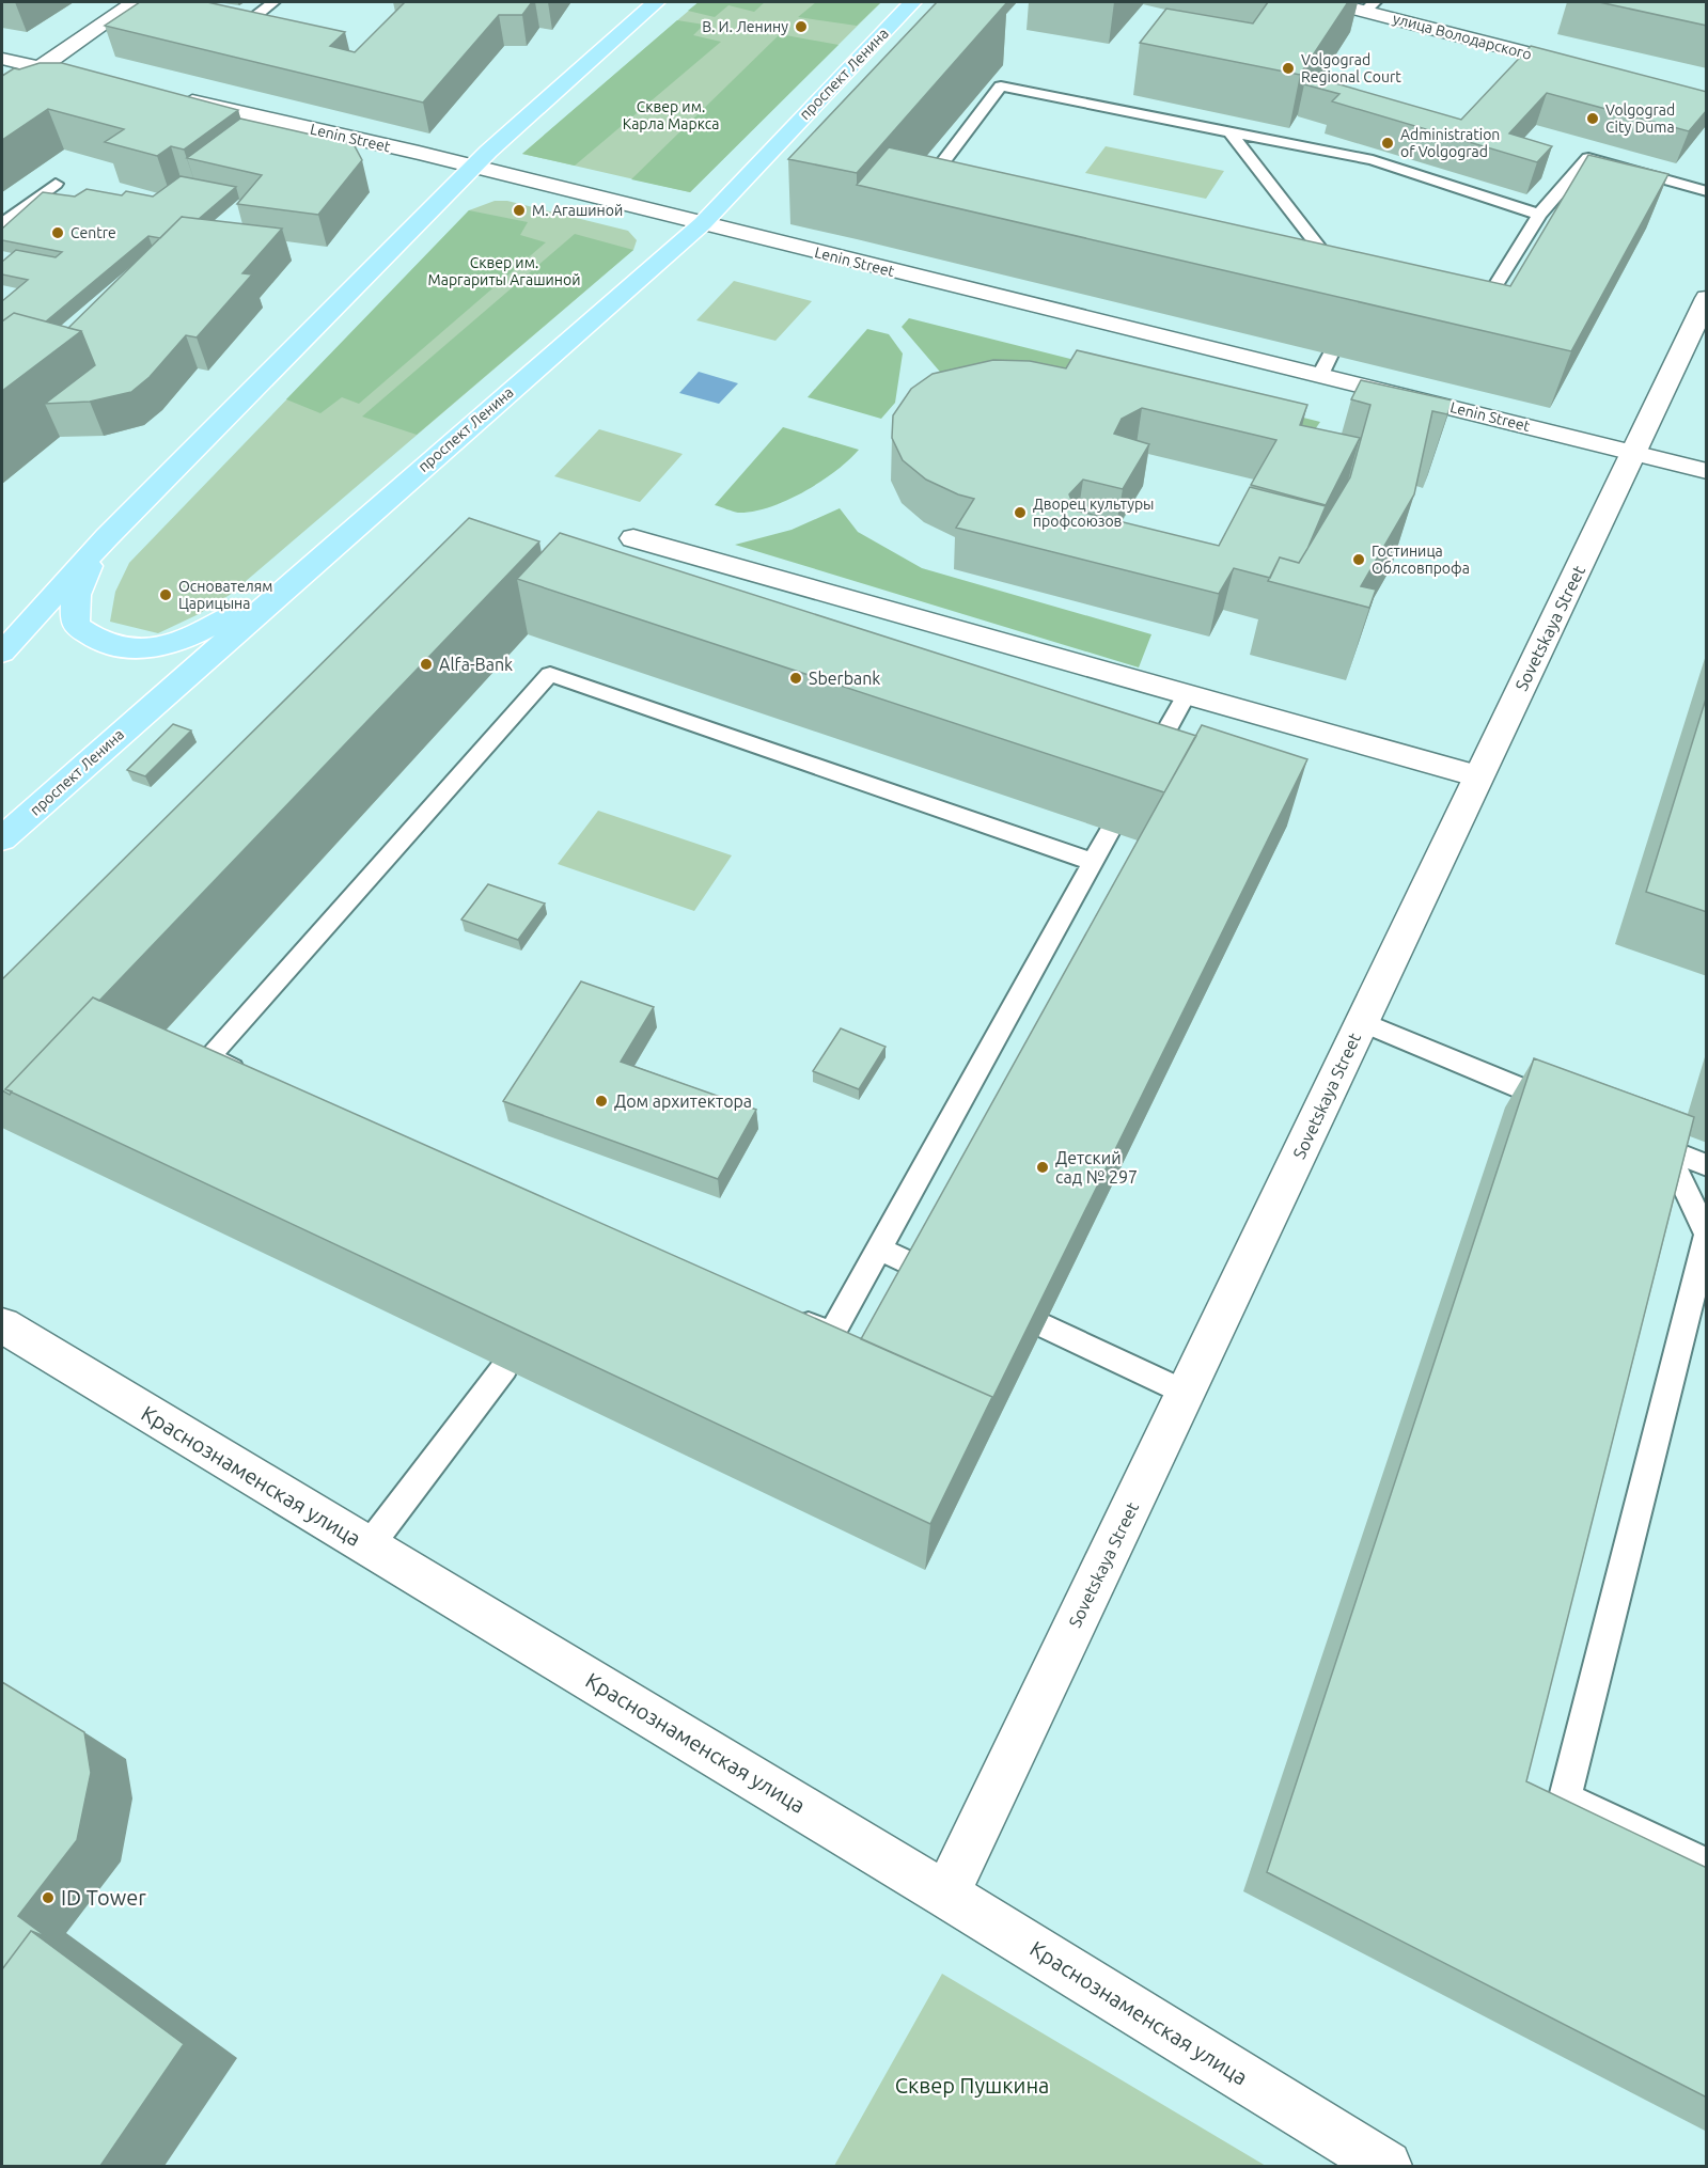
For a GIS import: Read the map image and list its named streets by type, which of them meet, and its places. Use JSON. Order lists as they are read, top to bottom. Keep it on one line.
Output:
{"streets":{"main road":["проспект Ленина"],"street":["улица Володарского","Lenin Street","Sovetskaya Street","Краснознаменская улица"]},"crossings":[["проспект Ленина","Lenin Street"],["Lenin Street","Sovetskaya Street"],["Sovetskaya Street","Краснознаменская улица"]],"parks":["Сквер им. Карла Маркса","Сквер им. Маргариты Агашиной","Сквер Пушкина"],"places":["В. И. Ленину","Volgograd Regional Court","Volgograd City Duma","Administration of Volgograd","М. Агашиной","Centre","Дворец культуры профсоюзов","Гостиница Облсовпрофа","Основателям Царицына","Alfa-Bank","Sberbank","Дом архитектора","Детский сад № 297","ID Tower"]}
